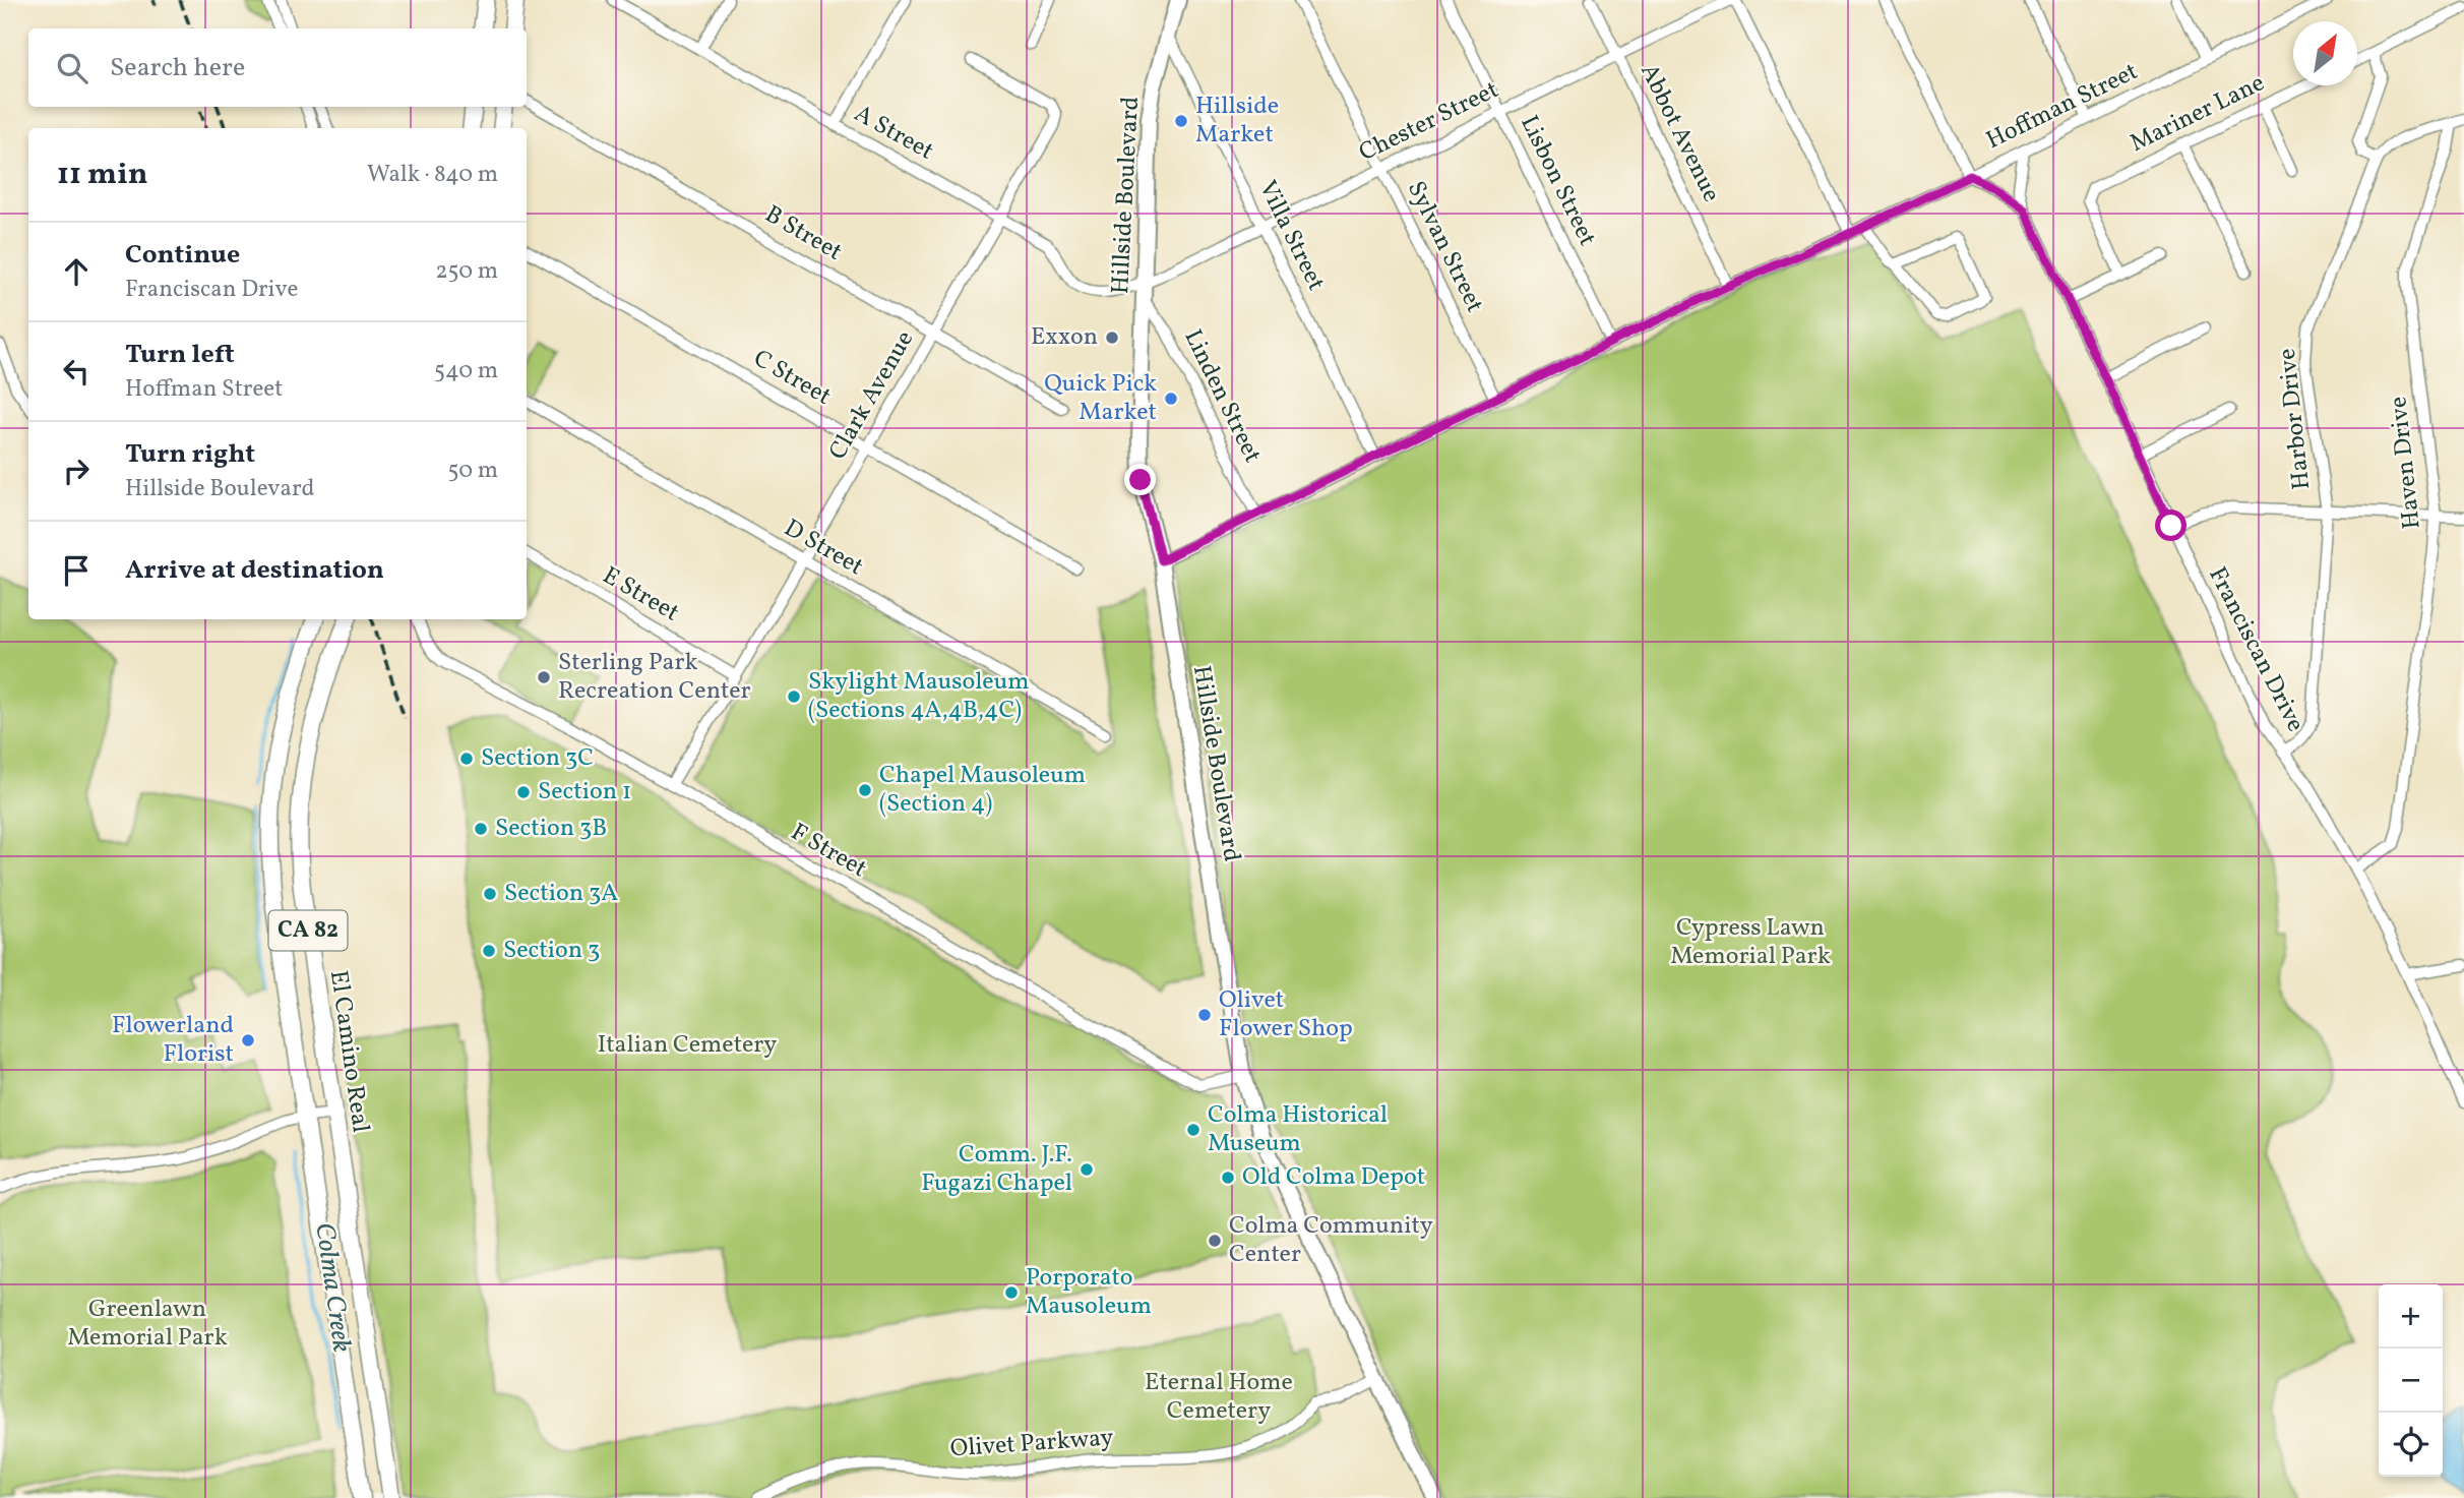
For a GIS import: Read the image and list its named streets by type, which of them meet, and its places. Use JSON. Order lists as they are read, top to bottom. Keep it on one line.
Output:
{"streets":{"main road":["Hillside Boulevard","CA 82","El Camino Real"],"street":["Hoffman Street","Mariner Lane","Chester Street","A Street","Abbot Avenue","Lisbon Street","B Street","Villa Street","Sylvan Street","C Street","Clark Avenue","Linden Street","Harbor Drive","Haven Drive","D Street","E Street","Franciscan Drive","F Street","Olivet Parkway"]},"crossings":[["Hoffman Street","Abbot Avenue"],["Hoffman Street","Lisbon Street"],["Hoffman Street","Hillside Boulevard"],["Hoffman Street","Villa Street"],["Hoffman Street","Sylvan Street"],["Hoffman Street","Linden Street"],["Hoffman Street","Franciscan Drive"],["Chester Street","A Street"],["Chester Street","Abbot Avenue"],["Chester Street","Lisbon Street"],["Chester Street","Hillside Boulevard"],["Chester Street","Villa Street"],["Chester Street","Sylvan Street"],["A Street","Hillside Boulevard"],["A Street","Clark Avenue"],["Hillside Boulevard","Villa Street"],["Hillside Boulevard","Linden Street"],["Hillside Boulevard","F Street"],["Hillside Boulevard","Olivet Parkway"],["B Street","Clark Avenue"],["C Street","Clark Avenue"],["Clark Avenue","D Street"],["Clark Avenue","E Street"],["Clark Avenue","F Street"],["Harbor Drive","Franciscan Drive"],["Haven Drive","Franciscan Drive"]],"water":["Colma Creek"],"parks":["Cypress Lawn Memorial Park","Italian Cemetery","Greenlawn Memorial Park","Eternal Home Cemetery"],"places":["Hillside Market","Exxon","Quick Pick Market","Sterling Park Recreation Center","Skylight Mausoleum (Sections 4A,4B,4C)","Section 3C","Chapel Mausoleum (Section 4)","Section 1","Section 3B","Section 3A","Section 3","Olivet Flower Shop","Flowerland Florist","Colma Historical Museum","Comm. J.F. Fugazi Chapel","Old Colma Depot","Colma Community Center","Porporato Mausoleum"],"north":"top right","page":{"search":"Search here","heading":["11 min","Walk · 840 m"],"list":[["Continue","Franciscan Drive","250 m"],["Turn left","Hoffman Street","540 m"],["Turn right","Hillside Boulevard","50 m"],"Arrive at destination"],"map_buttons":["+","−"]}}
